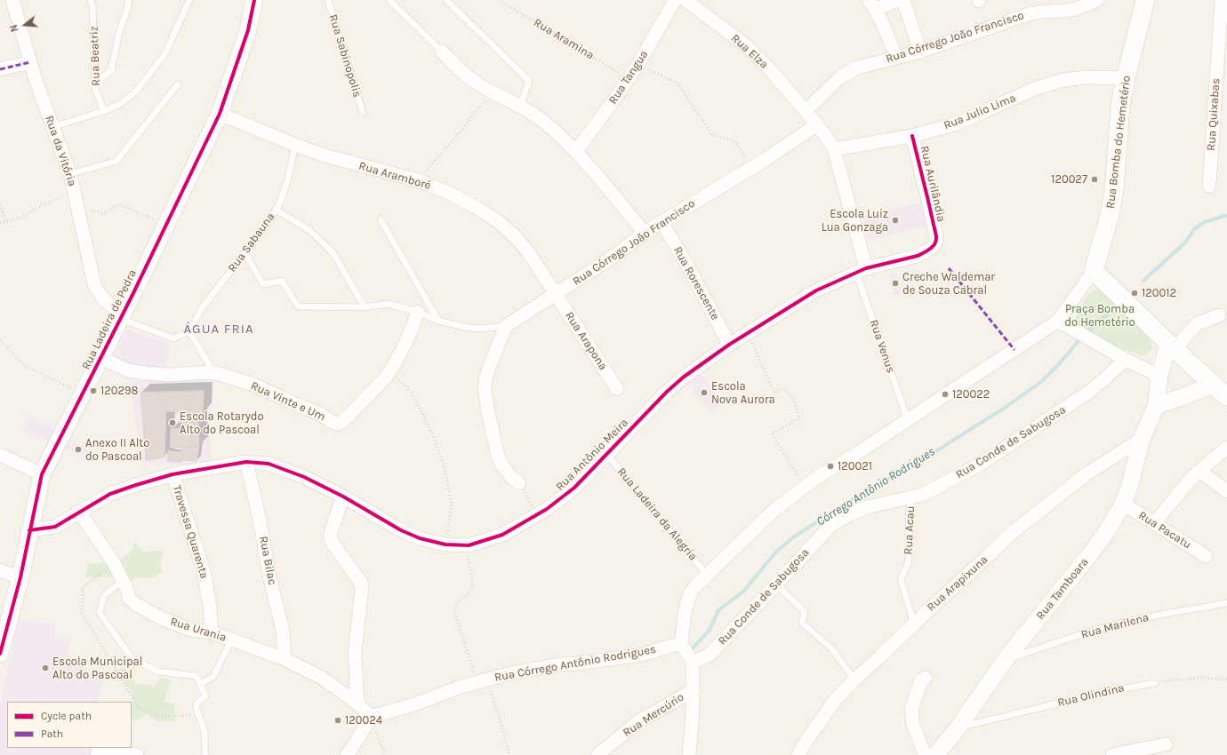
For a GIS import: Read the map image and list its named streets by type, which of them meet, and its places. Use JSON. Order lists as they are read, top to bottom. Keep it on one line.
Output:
{"streets":{"main road":["Rua Bomba do Hemetério"],"street":["Rua Córrego João Francisco","Rua Elza","Rua Tangua","Rua Julio Lima","Rua Quixabas","Rua da Vitória","Rua Aramboré","Rua Aurilândia","Rua Rorescente","Rua Ladeira de Pedra","Rua Arapona","Rua Vinte e Um","Rua Conde de Sabugosa","Rua Antônio Meira","Rua Pacatu","Travessa Quarenta","Rua Bilac","Rua Arapixuna","Rua Tamboara","Rua Urania","Rua Córrego Antônio Rodrigues","Rua Mercúrio"],"lane":["Rua Beatriz","Rua Sabinopolis","Rua Sabauna","Rua Venus","Rua Ladeira da Alegria","Rua Acau","Rua Marilena","Rua Olindina"],"path":["Rua Aramina"]},"crossings":[["Rua Córrego João Francisco","Rua Elza"],["Rua Córrego João Francisco","Rua Aramboré"],["Rua Córrego João Francisco","Rua Sabauna"],["Rua Córrego João Francisco","Rua Rorescente"],["Rua Córrego João Francisco","Rua Arapona"],["Rua Córrego João Francisco","Rua Vinte e Um"],["Rua Aramina","Rua Tangua"],["Rua Elza","Rua Julio Lima"],["Rua Elza","Rua Venus"],["Rua Elza","Rua Antônio Meira"],["Rua Julio Lima","Rua Bomba do Hemetério"],["Rua Julio Lima","Rua Aurilândia"],["Rua da Vitória","Rua Ladeira de Pedra"],["Rua Aramboré","Rua Sabauna"],["Rua Aramboré","Rua Ladeira de Pedra"],["Rua Aramboré","Rua Arapona"],["Rua Aurilândia","Rua Antônio Meira"],["Rua Rorescente","Rua Antônio Meira"],["Rua Ladeira de Pedra","Rua Vinte e Um"],["Rua Ladeira de Pedra","Rua Antônio Meira"],["Rua Venus","Rua Antônio Meira"],["Rua Conde de Sabugosa","Rua Acau"],["Rua Antônio Meira","Rua Ladeira da Alegria"],["Rua Antônio Meira","Travessa Quarenta"],["Rua Antônio Meira","Rua Bilac"],["Rua Antônio Meira","Rua Urania"],["Rua Acau","Rua Arapixuna"],["Rua Pacatu","Rua Tamboara"],["Travessa Quarenta","Rua Urania"],["Rua Bilac","Rua Urania"],["Rua Arapixuna","Rua Tamboara"],["Rua Tamboara","Rua Marilena"],["Rua Tamboara","Rua Olindina"],["Rua Urania","Rua Córrego Antônio Rodrigues"]],"districts":["ÁGUA FRIA"],"water":["Córrego Antônio Rodrigues"],"parks":["Praça Bomba do Hemetério"],"places":["120027","Escola Luiz Lua Gonzaga","Creche Waldemar de Souza Cabral","120012","120298","Escola Nova Aurora","120022","Escola Rotarydo Alto do Pascoal","Anexo II Alto do Pascoal","120021","Escola Municipal Alto do Pascoal","120024"],"legend":["Cycle path","Path"],"north":"left"}
